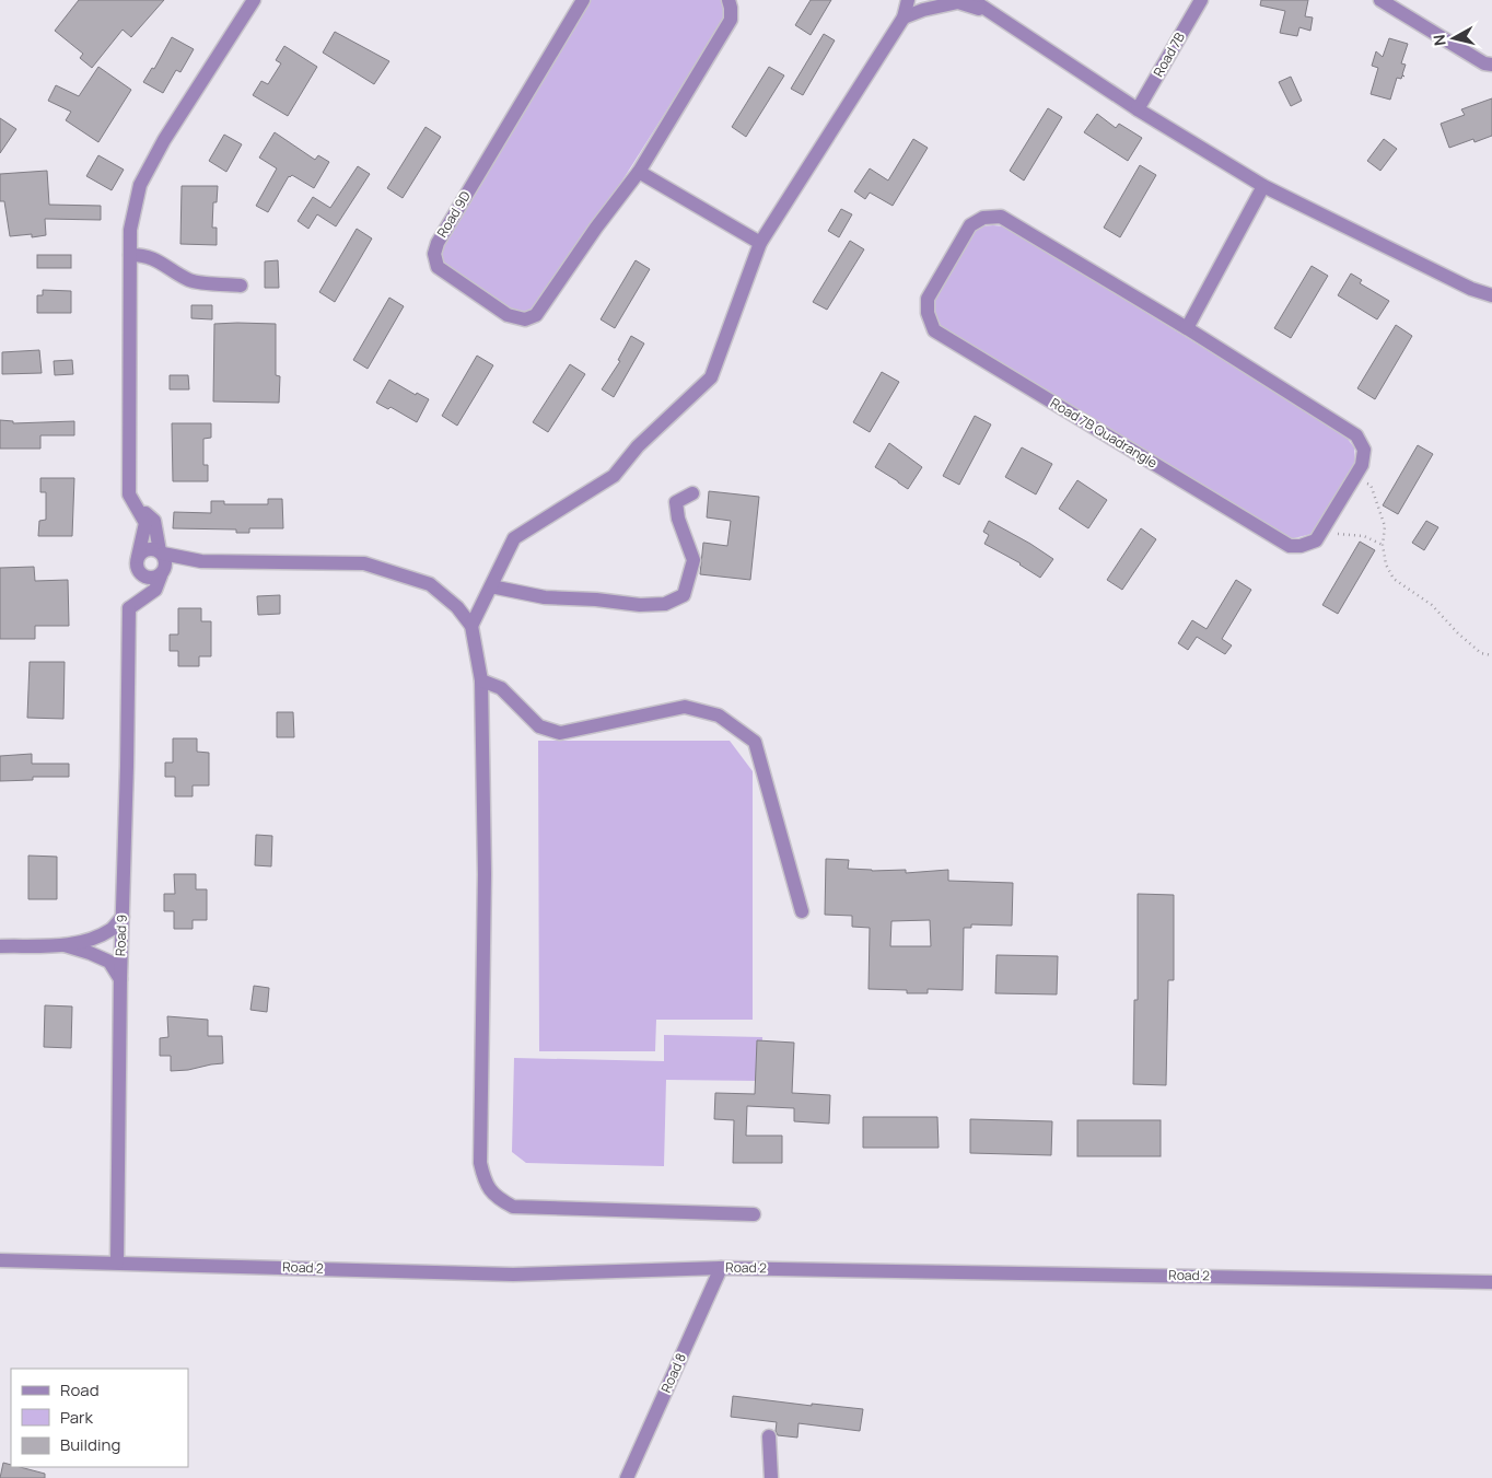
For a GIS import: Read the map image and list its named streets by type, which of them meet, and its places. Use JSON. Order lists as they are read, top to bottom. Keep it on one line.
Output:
{"streets":{"street":["Road 7B","Road 9D","Road 7B Quadrangle","Road 9","Road 2","Road 8"]},"crossings":[["Road 9","Road 2"],["Road 2","Road 8"]],"legend":["Road","Park","Building"],"north":"left"}
